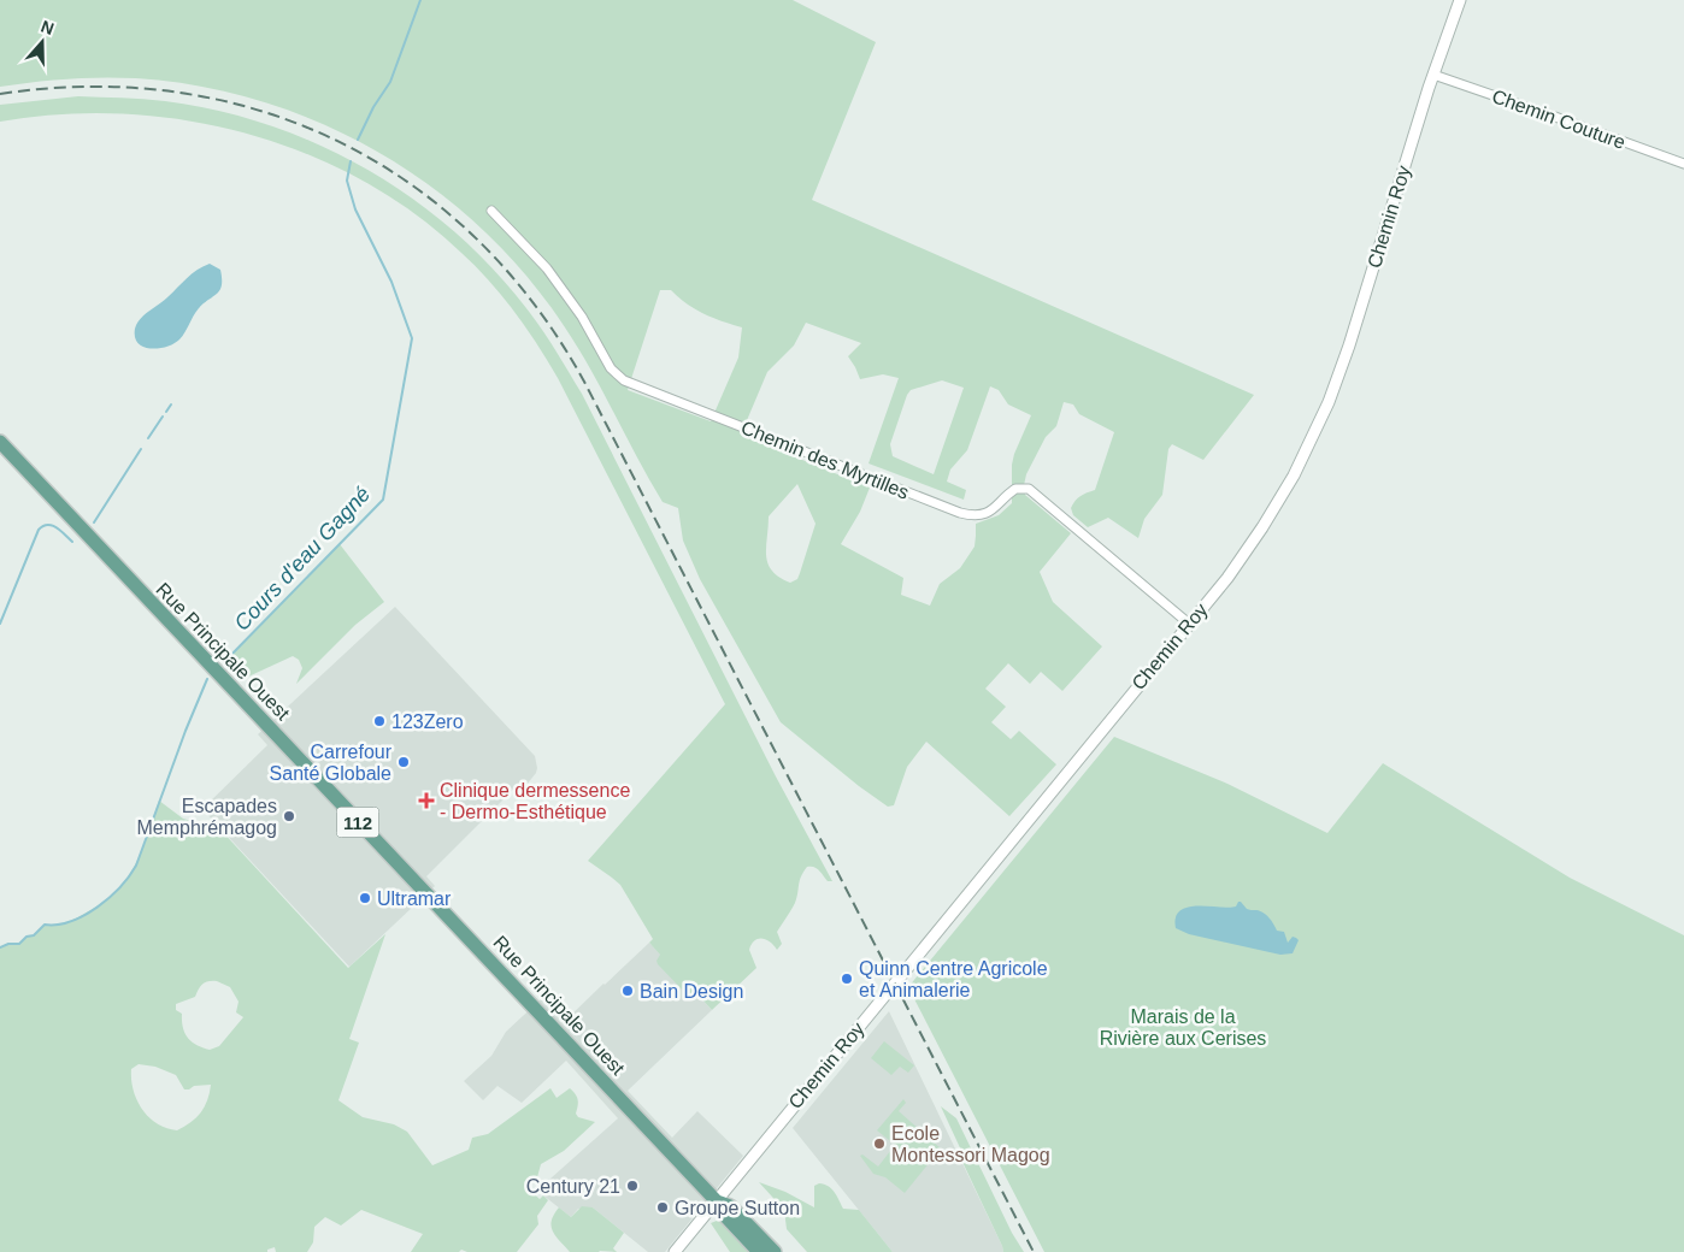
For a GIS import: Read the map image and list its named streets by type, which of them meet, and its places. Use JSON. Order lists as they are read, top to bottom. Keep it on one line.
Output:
{"streets":{"main road":["Rue Principale Ouest","112"],"street":["Chemin Couture","Chemin Roy","Chemin des Myrtilles"]},"crossings":[["Chemin Couture","Chemin Roy"],["Chemin Roy","Chemin des Myrtilles"],["Chemin Roy","Rue Principale Ouest"]],"water":["Cours d'eau Gagné"],"parks":["Marais de la Rivière aux Cerises"],"places":{"other":["123Zero","Carrefour Santé Globale","Escapades Memphrémagog","Ultramar","Quinn Centre Agricole et Animalerie","Bain Design","Ecole Montessori Magog","Century 21","Groupe Sutton"],"health":["Clinique dermessence - Dermo-Esthétique"]},"north":"top"}
